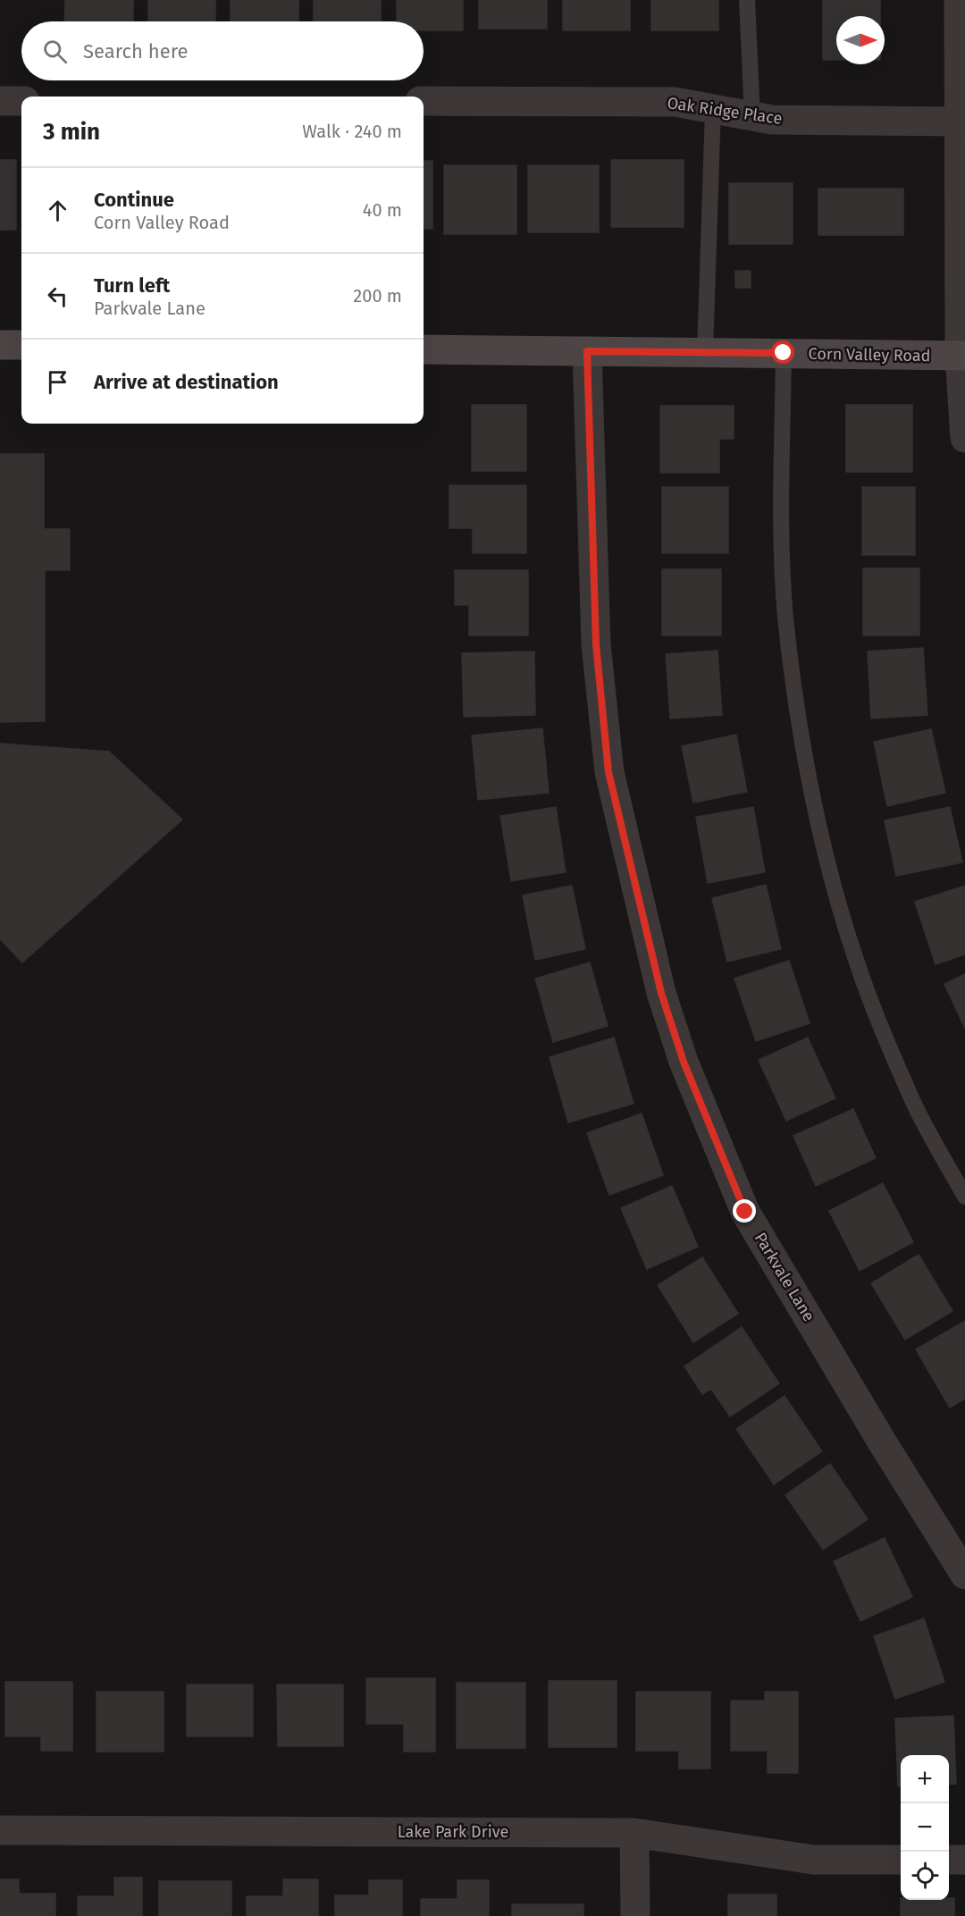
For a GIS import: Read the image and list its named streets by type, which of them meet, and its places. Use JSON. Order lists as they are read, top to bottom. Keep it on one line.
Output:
{"streets":{"main road":["Corn Valley Road"],"street":["Oak Ridge Place","Parkvale Lane","Lake Park Drive"]},"crossings":[["Corn Valley Road","Parkvale Lane"]],"north":"right","page":{"search":"Search here","heading":["3 min","Walk · 240 m"],"list":[["Continue","Corn Valley Road","40 m"],["Turn left","Parkvale Lane","200 m"],"Arrive at destination"],"map_buttons":["+","−"]}}
